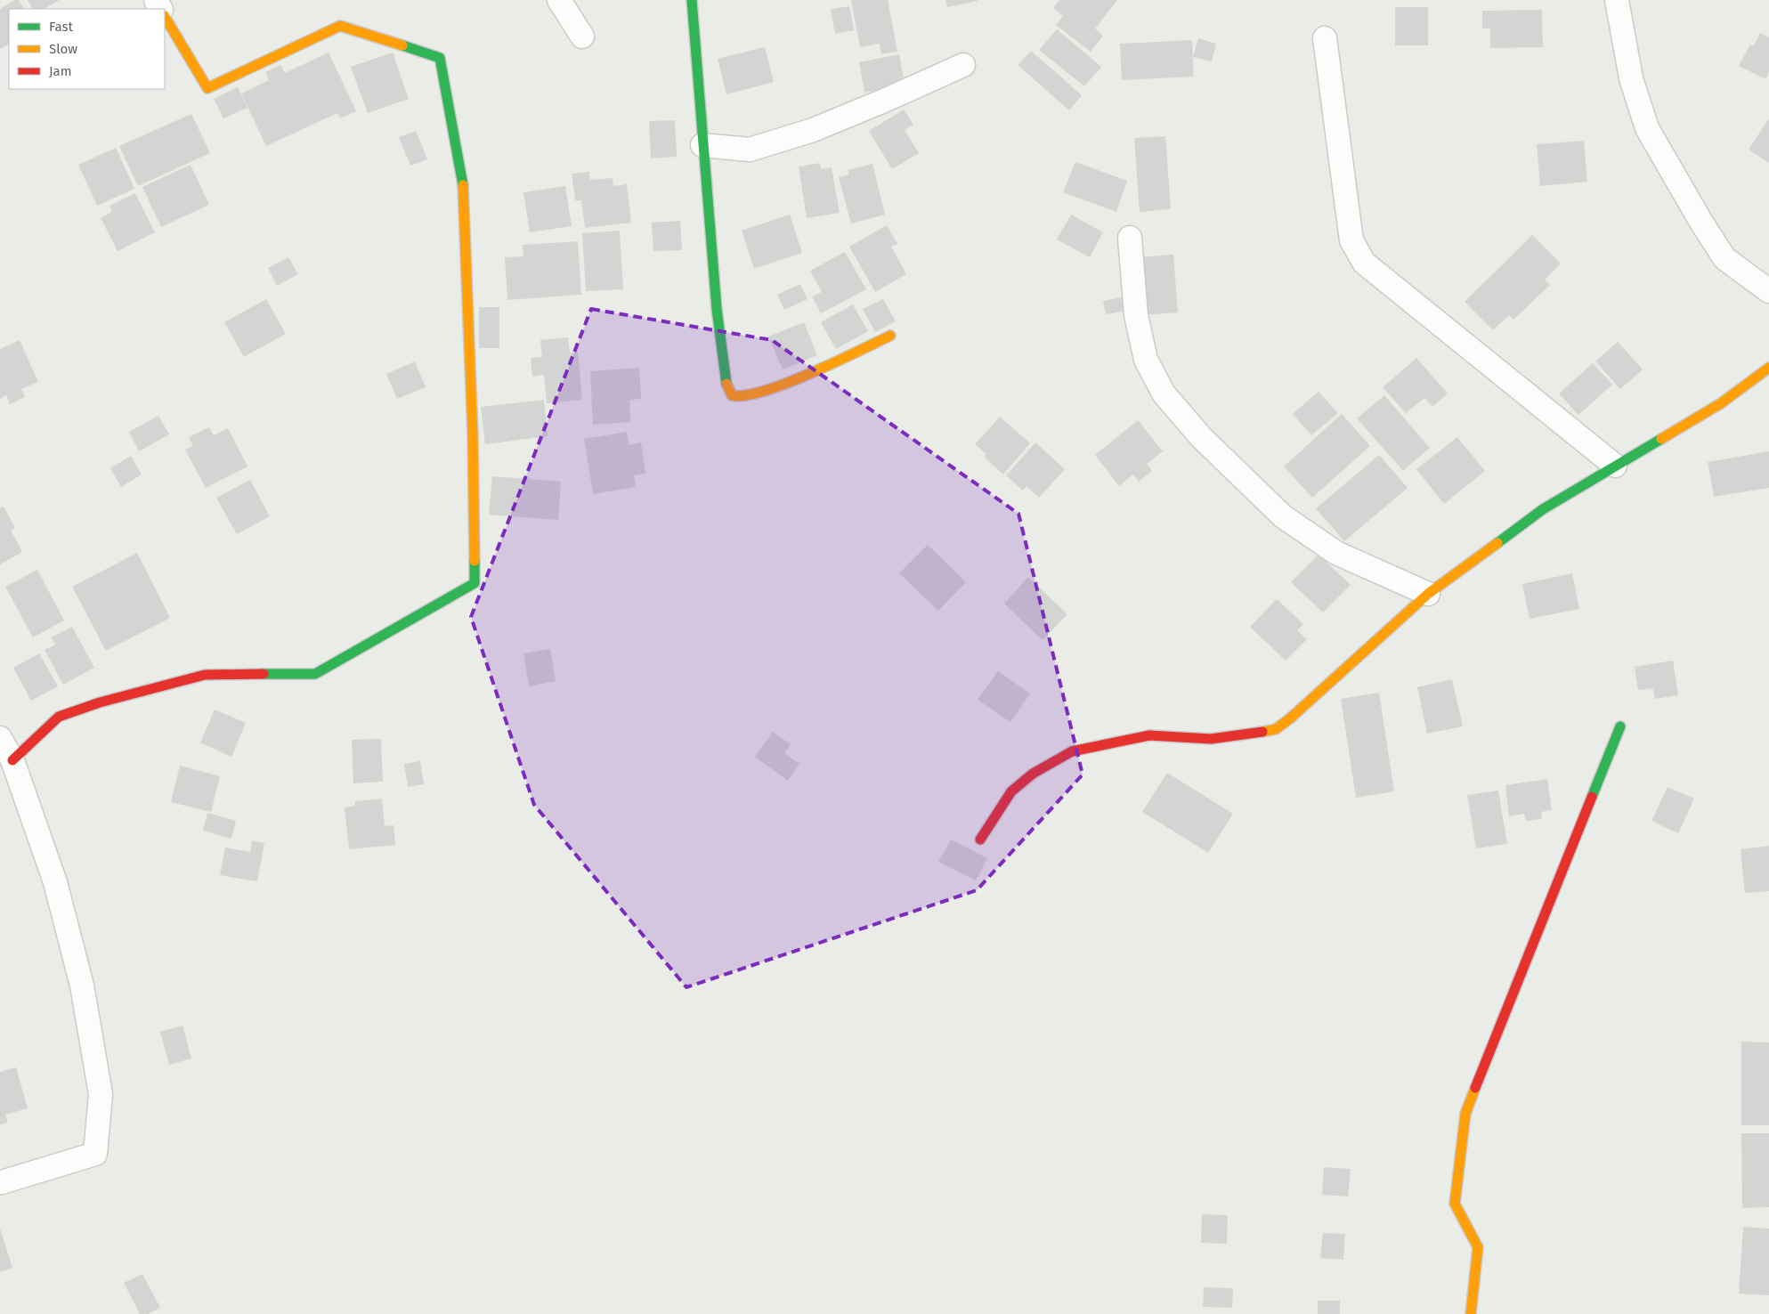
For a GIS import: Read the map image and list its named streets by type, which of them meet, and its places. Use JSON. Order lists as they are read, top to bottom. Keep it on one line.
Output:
{"legend":["Fast","Slow","Jam"]}
